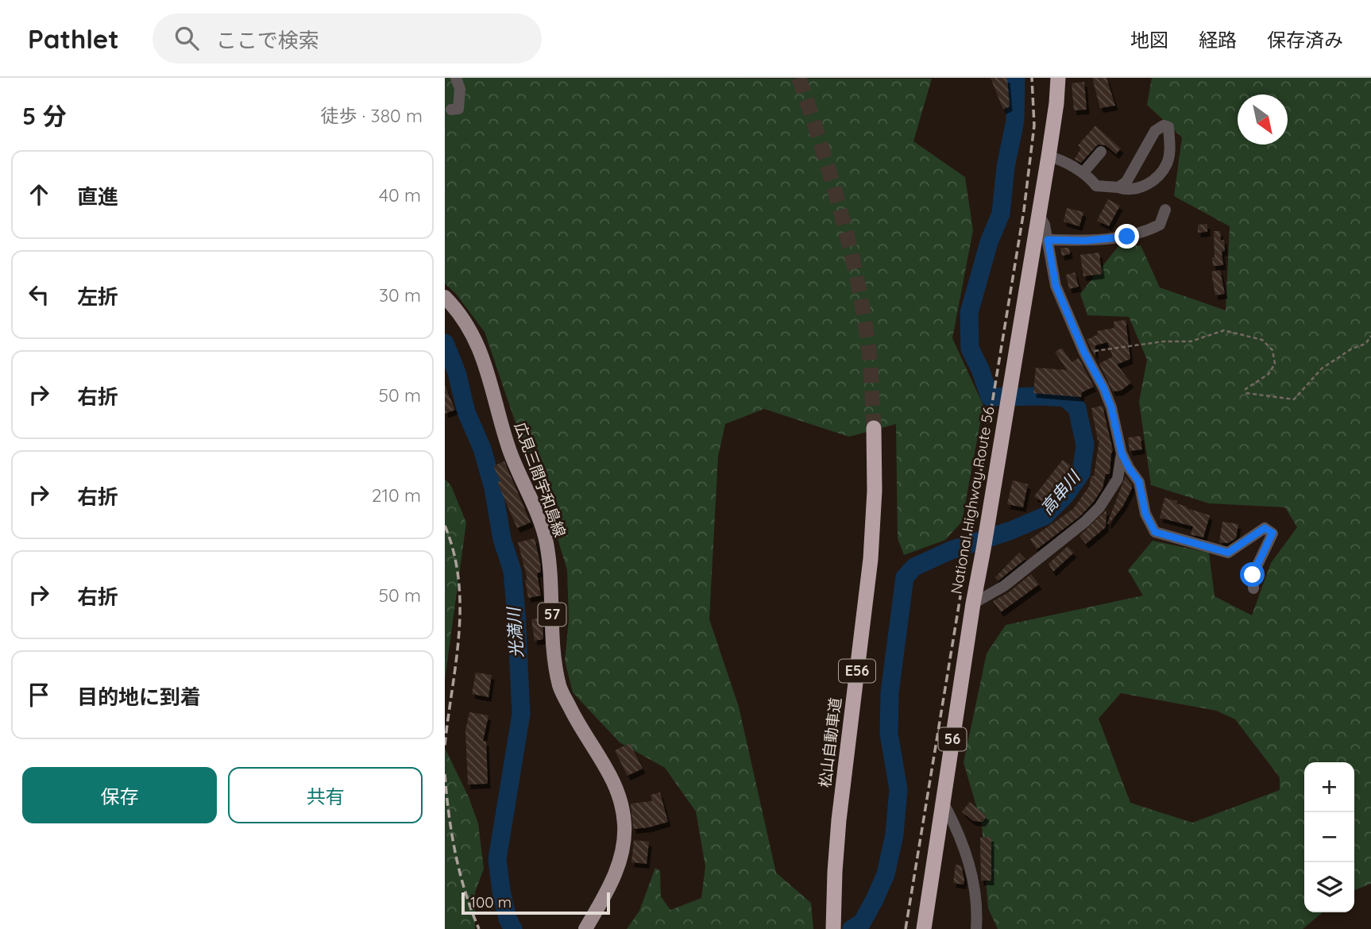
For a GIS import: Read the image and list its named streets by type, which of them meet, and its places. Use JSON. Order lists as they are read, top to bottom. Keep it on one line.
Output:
{"streets":{"highway":["National Highway Route 56","E56","56","松山自動車道"],"main road":["広見三間宇和島線","57"]},"water":["高串川","光満川"],"scale_bar":"100 m","north":"bottom right","page":{"header":"Pathlet","search":"ここで検索","nav":["地図","経路","保存済み"],"heading":["5 分","徒歩 · 380 m"],"list":[["直進","40 m"],["左折","30 m"],["右折","50 m"],["右折","210 m"],["右折","50 m"],"目的地に到着"],"buttons":["保存","共有"],"map_buttons":["+","−"],"scale":"100 m"}}
